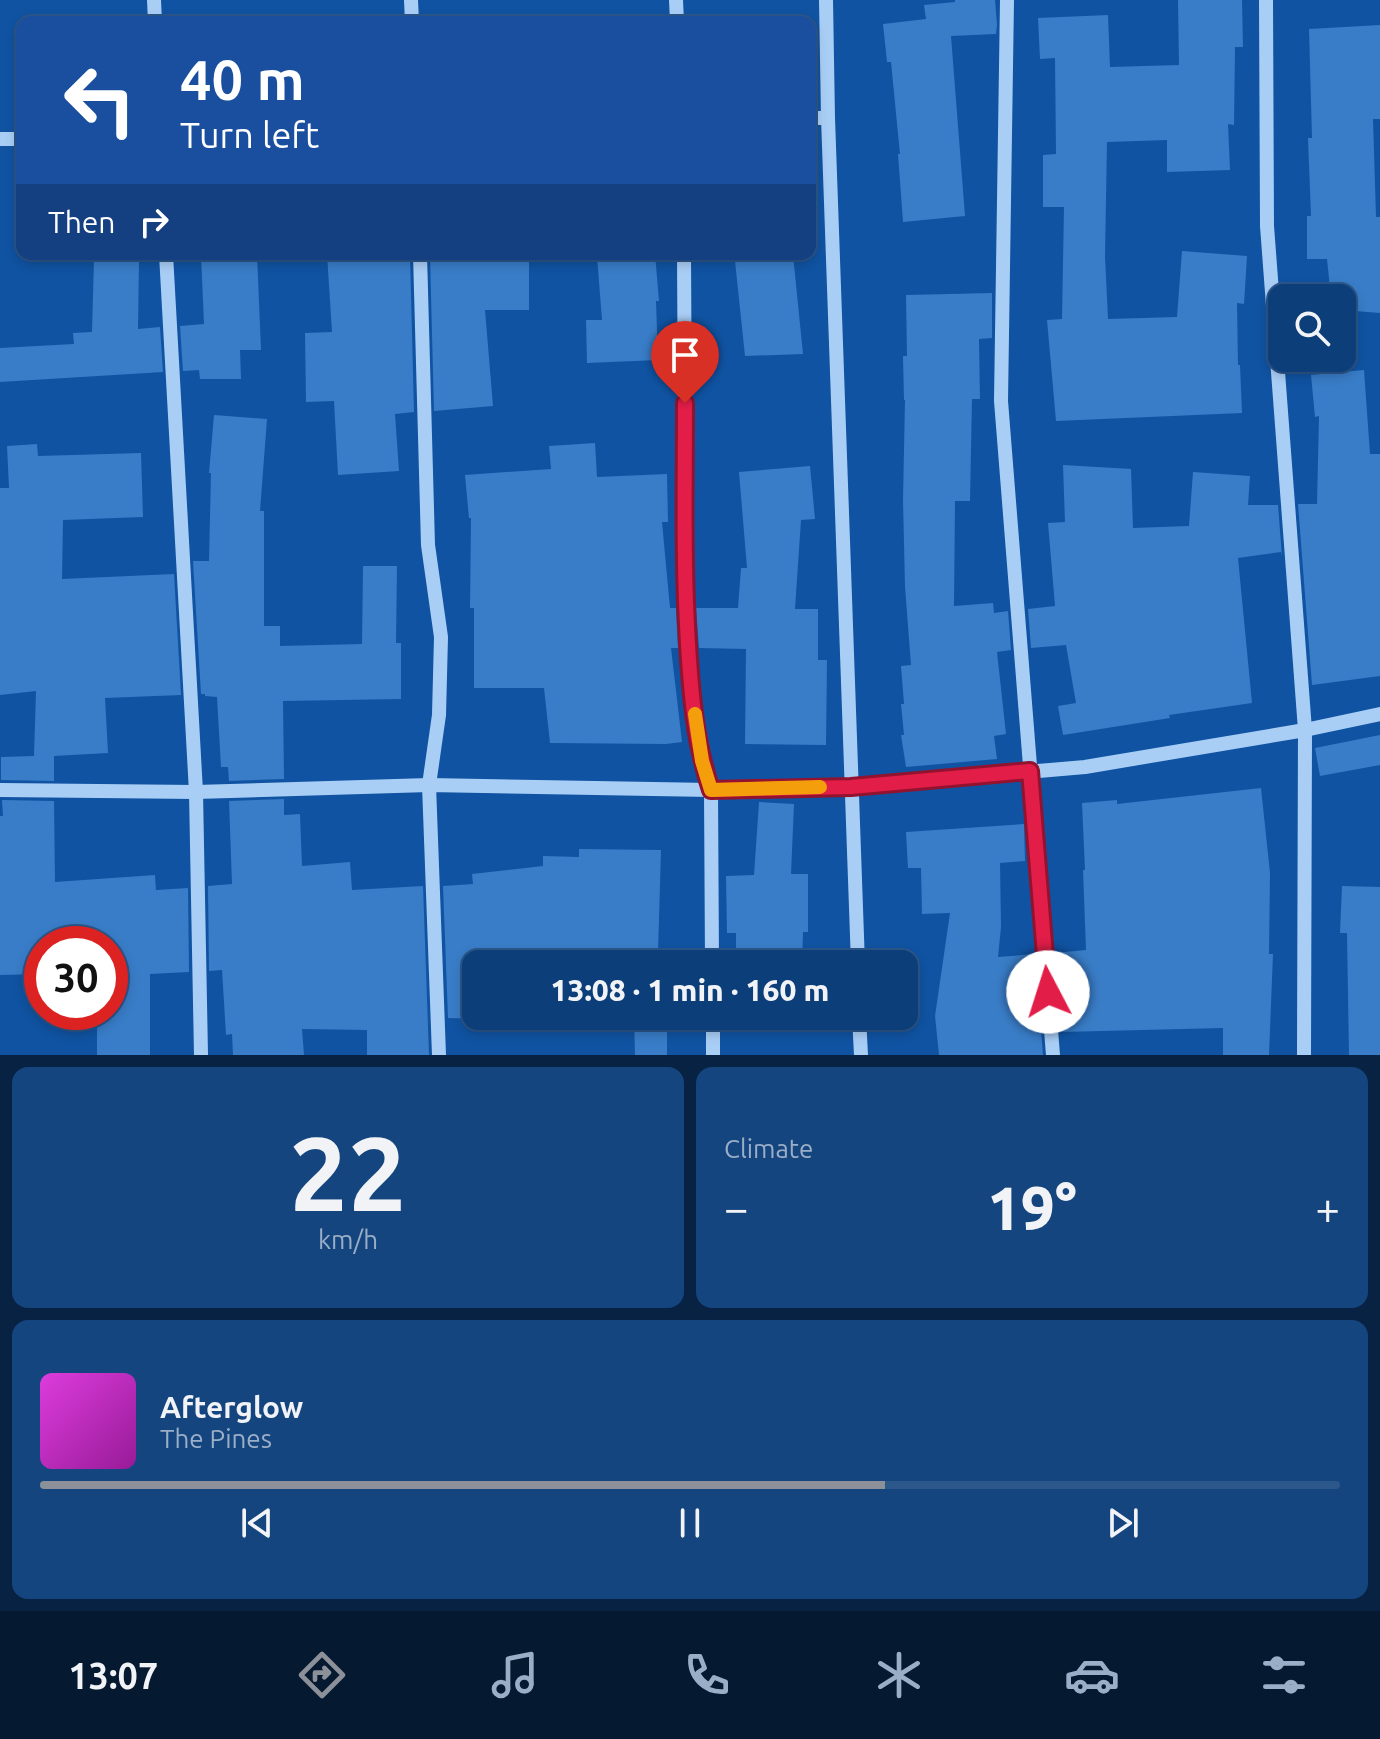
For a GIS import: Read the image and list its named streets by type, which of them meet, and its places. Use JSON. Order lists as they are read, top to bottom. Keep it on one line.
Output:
{"page":{"turn":["40 m","Turn left"],"then":"Then","limit":"30","trip":"13:08 · 1 min · 160 m","tile":[["22","km/h"],"Climate"],"heat":["−","19°","+"],"song":["Afterglow","The Pines"],"tabs":"13:07"}}
